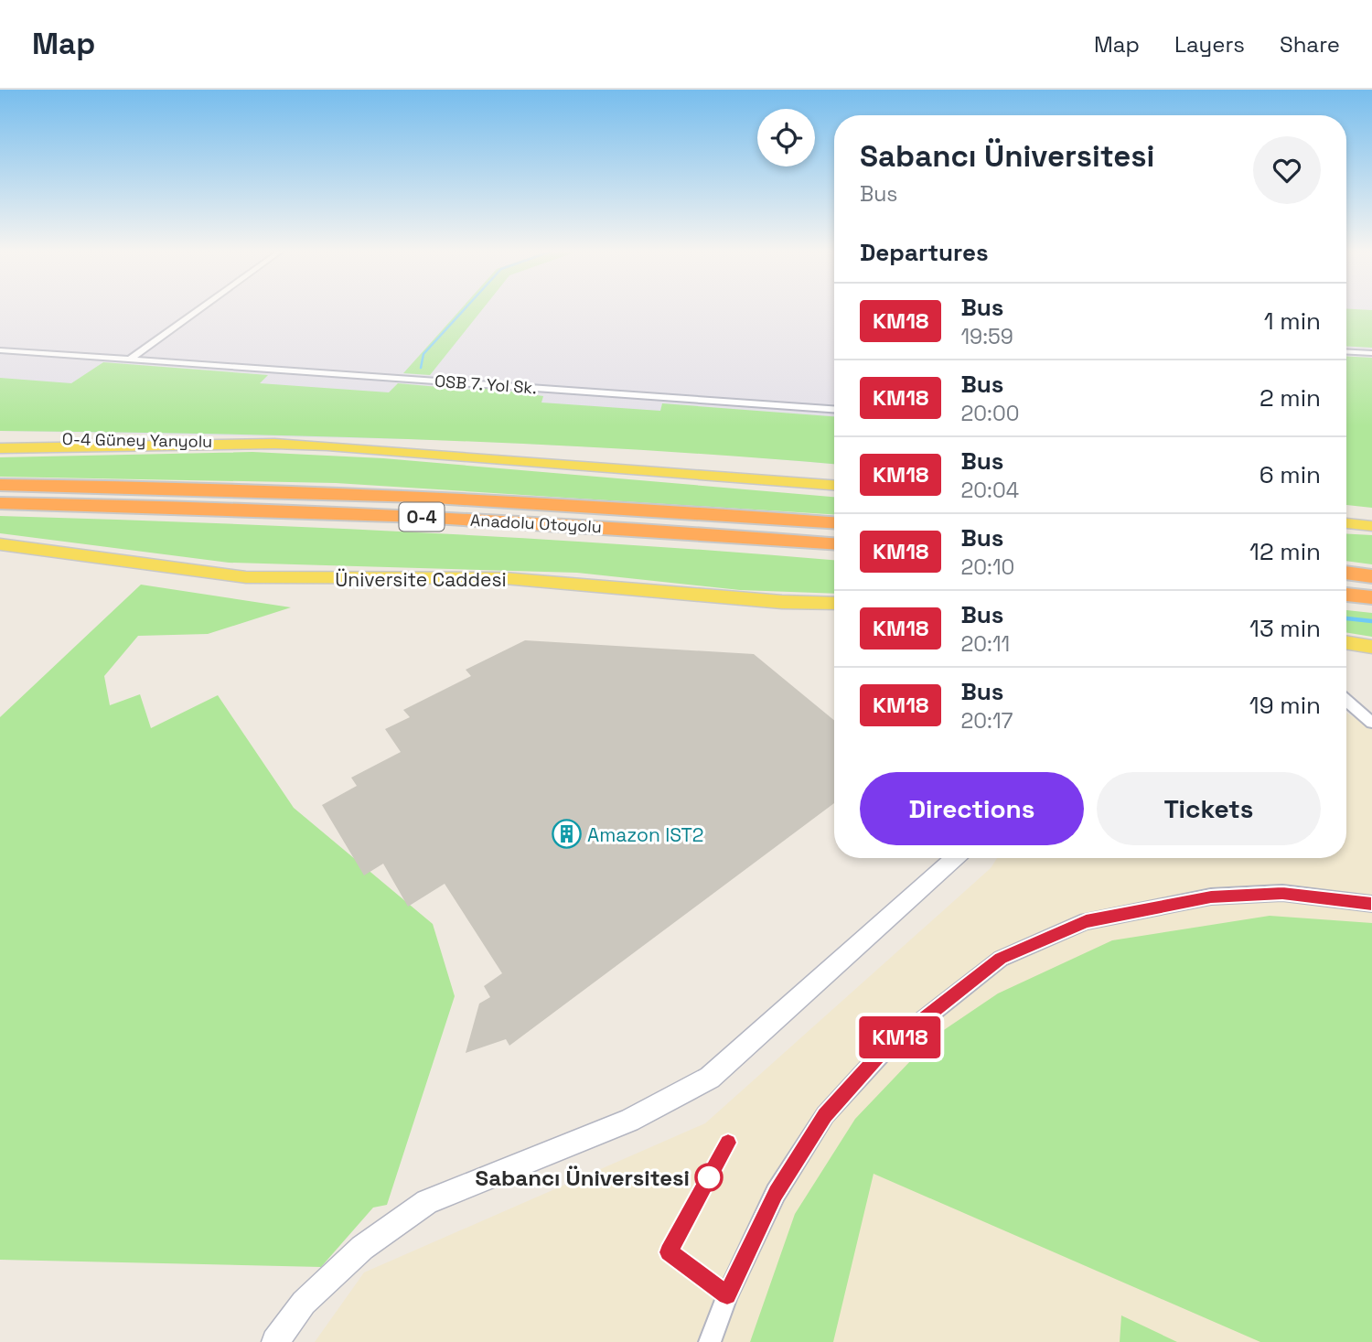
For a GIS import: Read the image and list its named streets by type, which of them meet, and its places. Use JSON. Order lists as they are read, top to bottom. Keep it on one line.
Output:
{"streets":{"highway":["O-4","Anadolu Otoyolu"],"main road":["O-4 Güney Yanyolu","Üniversite Caddesi"],"street":["OSB 7. Yol Sk."]},"places":{"building":["Amazon IST2"],"other":["Sabancı Üniversitesi"]},"lines":["bus line KM18"],"page":{"header":"Map","nav":["Map","Layers","Share"],"on_map":"KM18","heading":[["Sabancı Üniversitesi","Bus"],"Departures"],"list":[{"mark":"KM18","name":"Bus","note":"19:59","value":"1 min"},{"mark":"KM18","name":"Bus","note":"20:00","value":"2 min"},{"mark":"KM18","name":"Bus","note":"20:04","value":"6 min"},{"mark":"KM18","name":"Bus","note":"20:10","value":"12 min"},{"mark":"KM18","name":"Bus","note":"20:11","value":"13 min"},{"mark":"KM18","name":"Bus","note":"20:17","value":"19 min"}],"buttons":["Directions","Tickets"]}}
